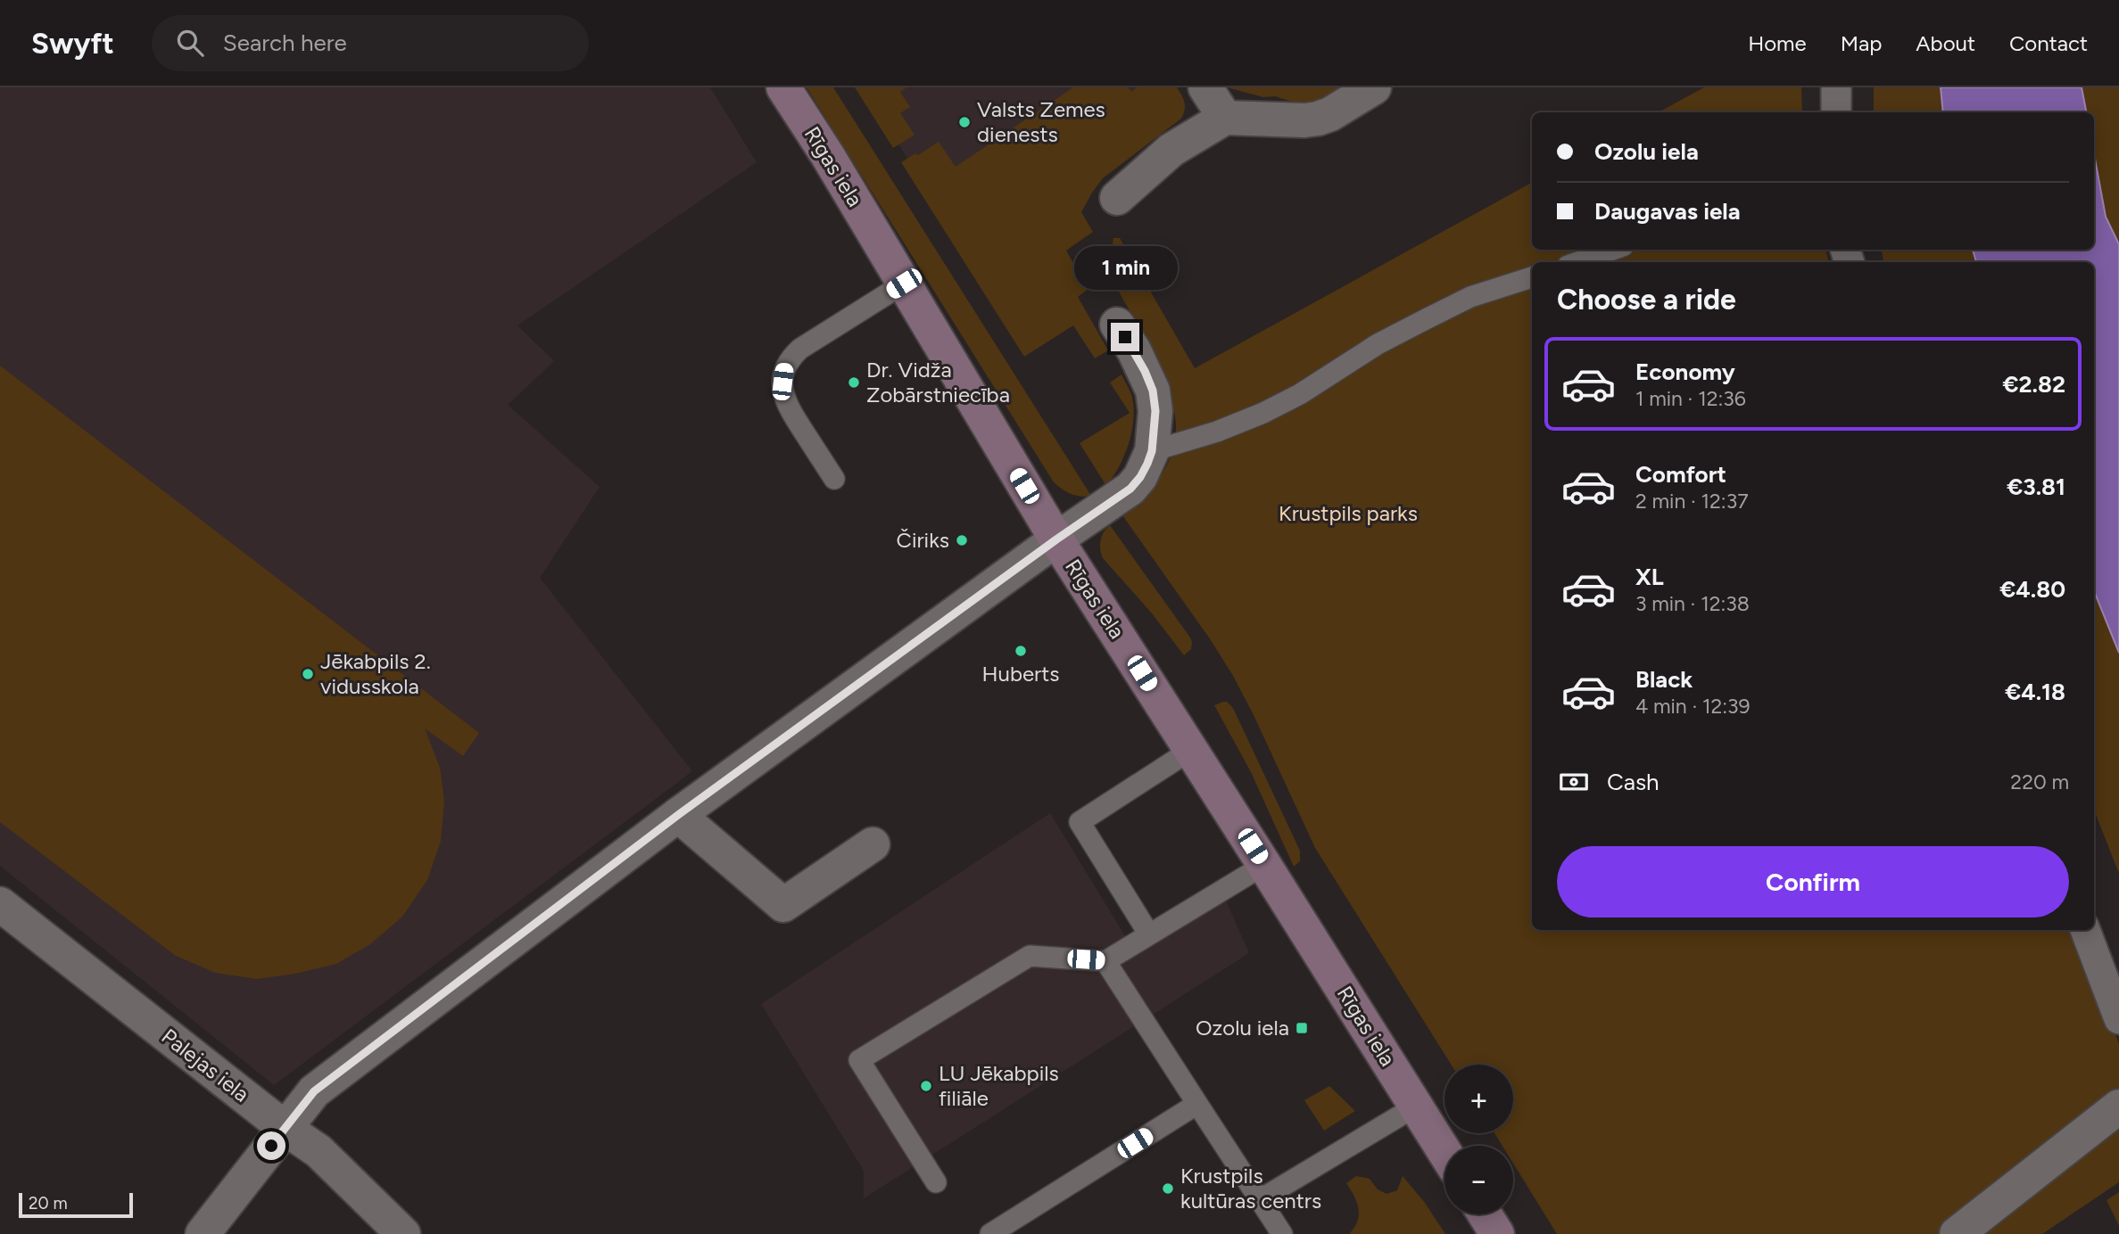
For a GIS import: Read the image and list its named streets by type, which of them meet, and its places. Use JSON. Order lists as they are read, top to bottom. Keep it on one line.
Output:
{"streets":{"main road":["Rīgas iela"],"street":["Palejas iela"]},"parks":["Krustpils parks"],"places":{"other":["Valsts Zemes dienests","Dr. Vidža Zobārstniecība","Čiriks","Huberts","Jēkabpils 2. vidusskola","LU Jēkabpils filiāle","Krustpils kultūras centrs"],"transit":["Ozolu iela"]},"scale_bar":"20 m","page":{"header":"Swyft","search":"Search here","nav":["Home","Map","About","Contact"],"banner":["Ozolu iela","Daugavas iela"],"bubble":"1 min","heading":"Choose a ride","list":[{"name":"Economy","note":"1 min · 12:36","value":"€2.82"},{"name":"Comfort","note":"2 min · 12:37","value":"€3.81"},{"name":"XL","note":"3 min · 12:38","value":"€4.80"},{"name":"Black","note":"4 min · 12:39","value":"€4.18"}],"pay":["Cash","220 m"],"buttons":"Confirm","map_buttons":["+","−"],"scale":"20 m"}}
